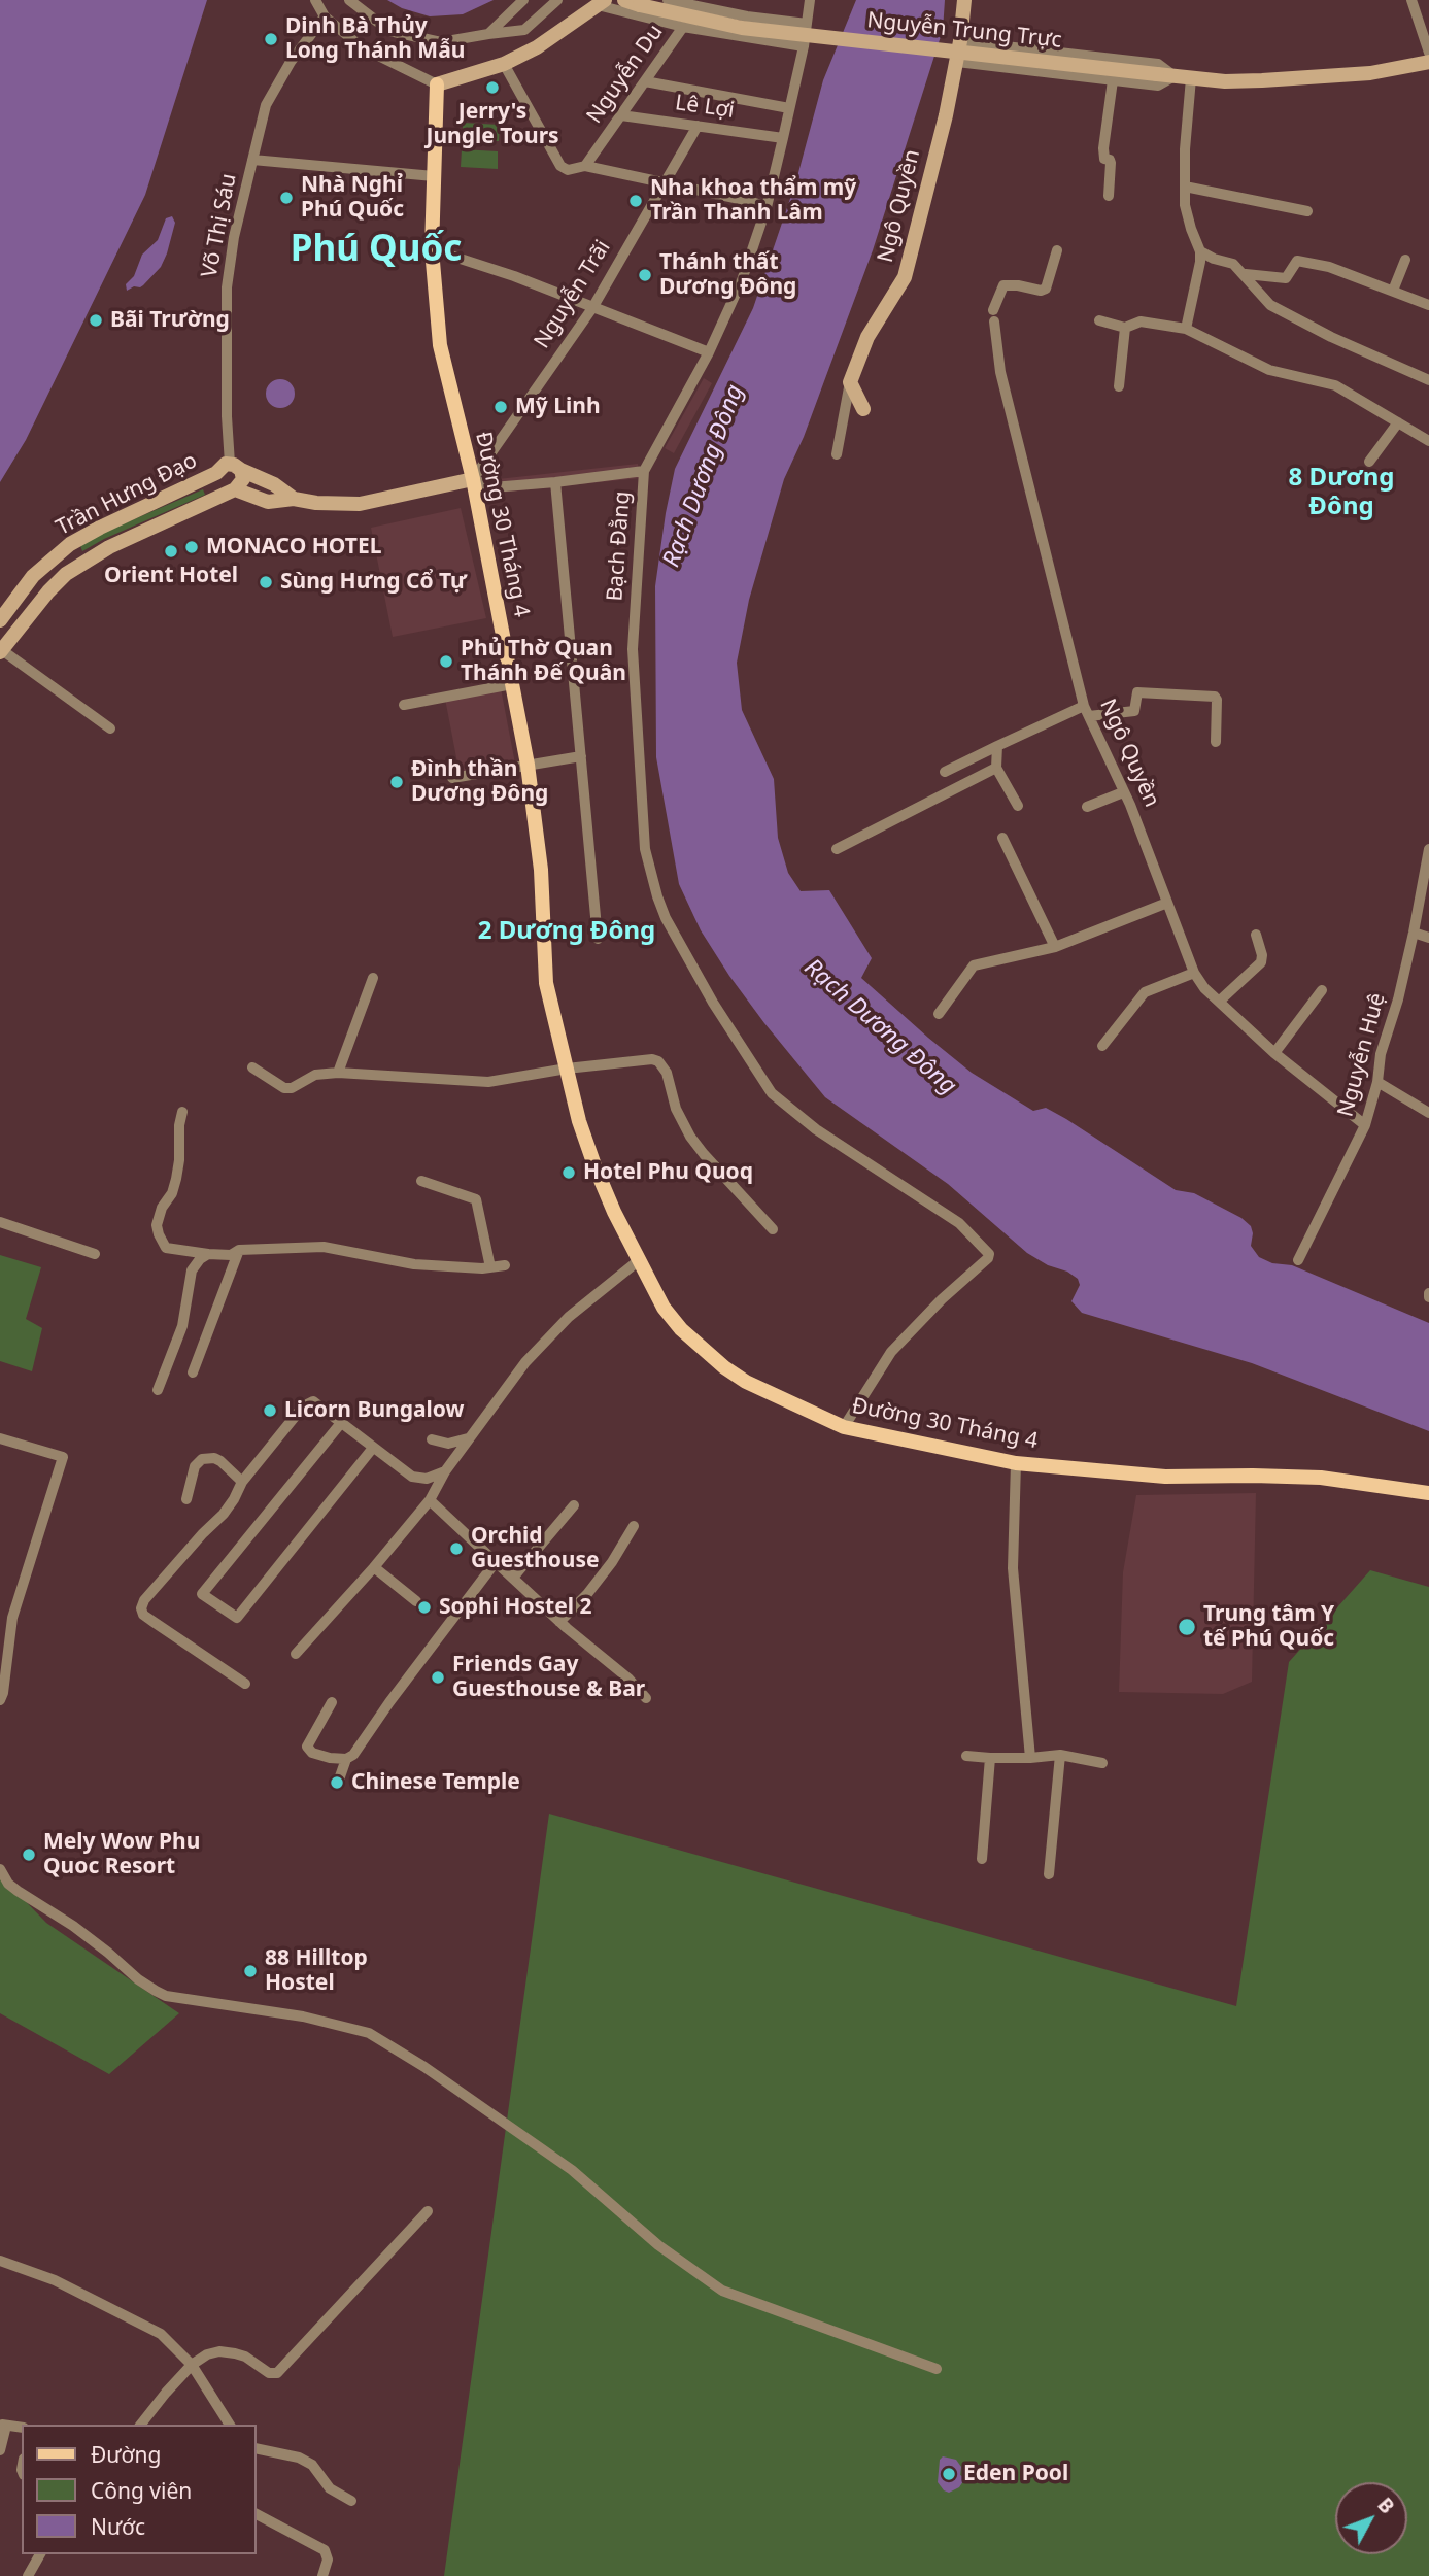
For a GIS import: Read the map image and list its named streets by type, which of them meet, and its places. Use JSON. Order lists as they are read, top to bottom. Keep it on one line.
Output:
{"streets":{"main road":["Nguyễn Trung Trực","Ngô Quyền","Trần Hưng Đạo","Đường 30 Tháng 4"],"street":["Nguyễn Du","Lê Lợi","Võ Thị Sáu","Nguyễn Trãi","Bạch Đằng","Nguyễn Huệ"]},"crossings":[["Nguyễn Trung Trực","Ngô Quyền"],["Nguyễn Du","Lê Lợi"],["Nguyễn Du","Bạch Đằng"],["Lê Lợi","Nguyễn Trãi"],["Lê Lợi","Bạch Đằng"],["Ngô Quyền","Nguyễn Huệ"],["Võ Thị Sáu","Trần Hưng Đạo"],["Nguyễn Trãi","Đường 30 Tháng 4"],["Đường 30 Tháng 4","Bạch Đằng"]],"districts":["Phú Quốc","8 Dương Đông","2 Dương Đông"],"water":["Rạch Dương Đông"],"places":["Dinh Bà Thủy Long Thánh Mẫu","Jerry's Jungle Tours","Nhà Nghỉ Phú Quốc","Nha khoa thẩm mỹ Trần Thanh Lâm","Thánh thất Dương Đông","Bãi Trường","Mỹ Linh","MONACO HOTEL","Orient Hotel","Sùng Hưng Cổ Tự","Phủ Thờ Quan Thánh Đế Quân","Đình thần Dương Đông","Hotel Phu Quoq","Licorn Bungalow","Orchid Guesthouse","Sophi Hostel 2","Trung tâm Y tế Phú Quốc","Friends Gay Guesthouse & Bar","Chinese Temple","Mely Wow Phu Quoc Resort","88 Hilltop Hostel","Eden Pool"],"legend":["Đường","Công viên","Nước"],"north":"top right"}
